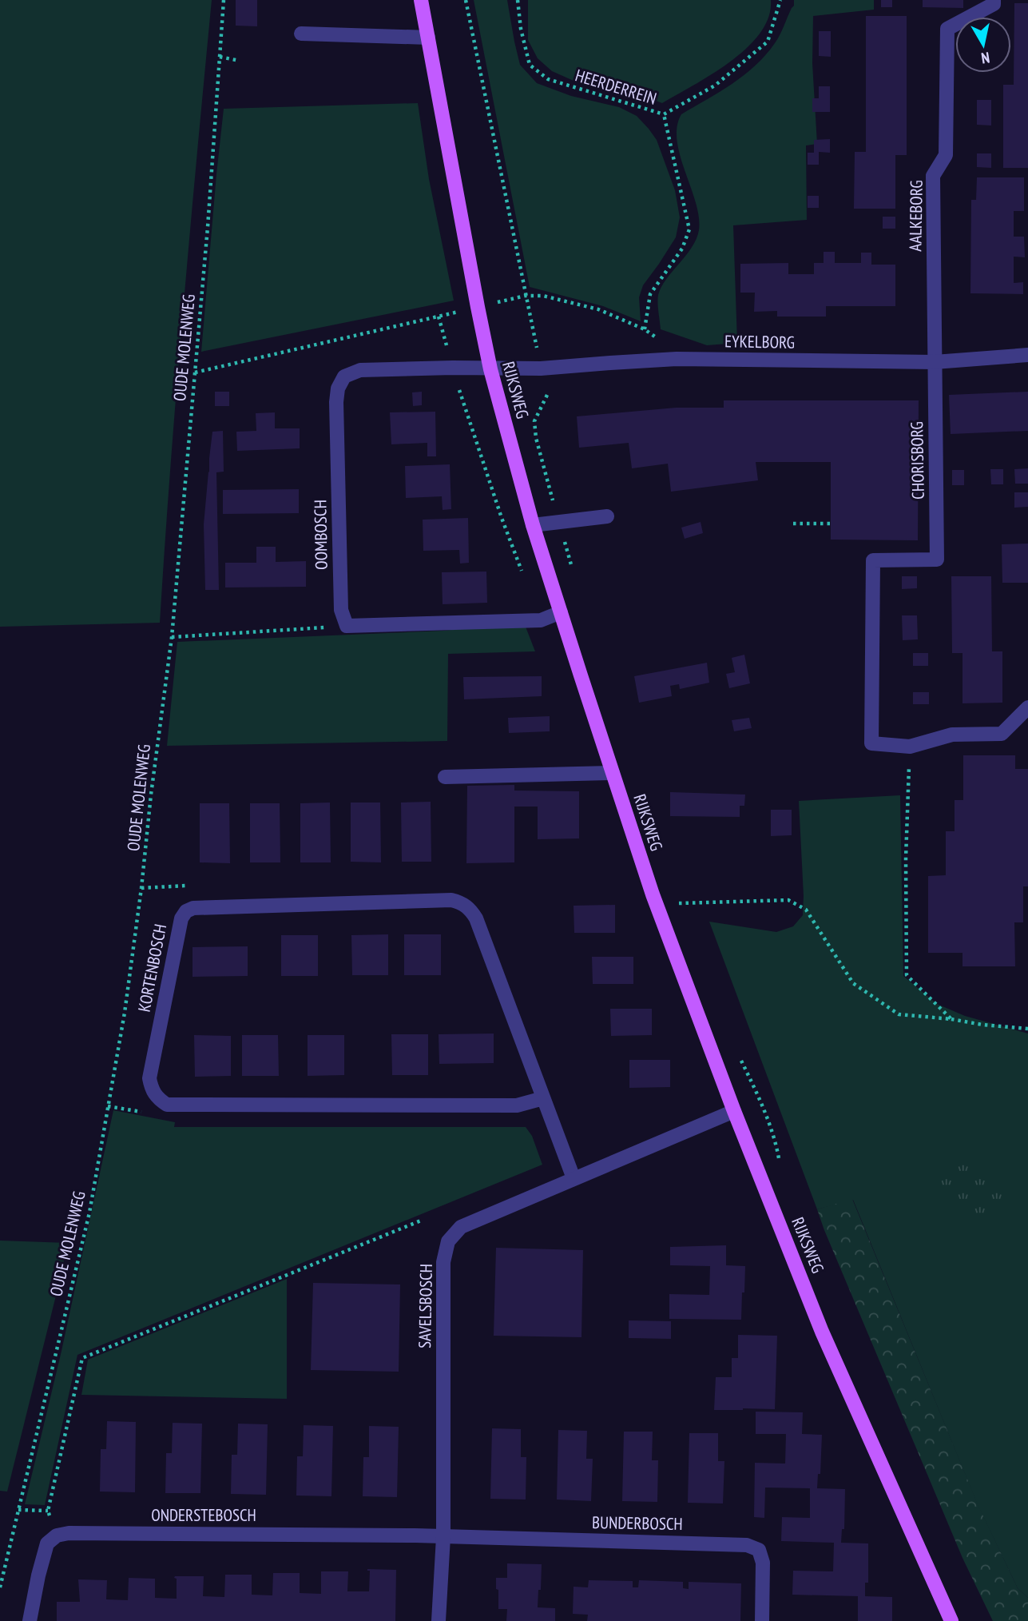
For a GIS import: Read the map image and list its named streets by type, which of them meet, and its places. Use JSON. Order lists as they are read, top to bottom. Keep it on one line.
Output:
{"streets":{"main road":["RIJKSWEG"],"street":["AALKEBORG","EYKELBORG","CHORISBORG","OOMBOSCH","KORTENBOSCH","SAVELSBOSCH","ONDERSTEBOSCH","BUNDERBOSCH"],"path":["HEERDERREIN","OUDE MOLENWEG"]},"crossings":[["AALKEBORG","EYKELBORG"],["AALKEBORG","CHORISBORG"],["EYKELBORG","RIJKSWEG"],["EYKELBORG","CHORISBORG"],["EYKELBORG","OOMBOSCH"],["RIJKSWEG","OOMBOSCH"],["RIJKSWEG","SAVELSBOSCH"],["KORTENBOSCH","SAVELSBOSCH"],["SAVELSBOSCH","ONDERSTEBOSCH"],["SAVELSBOSCH","BUNDERBOSCH"],["ONDERSTEBOSCH","BUNDERBOSCH"]],"north":"bottom"}
